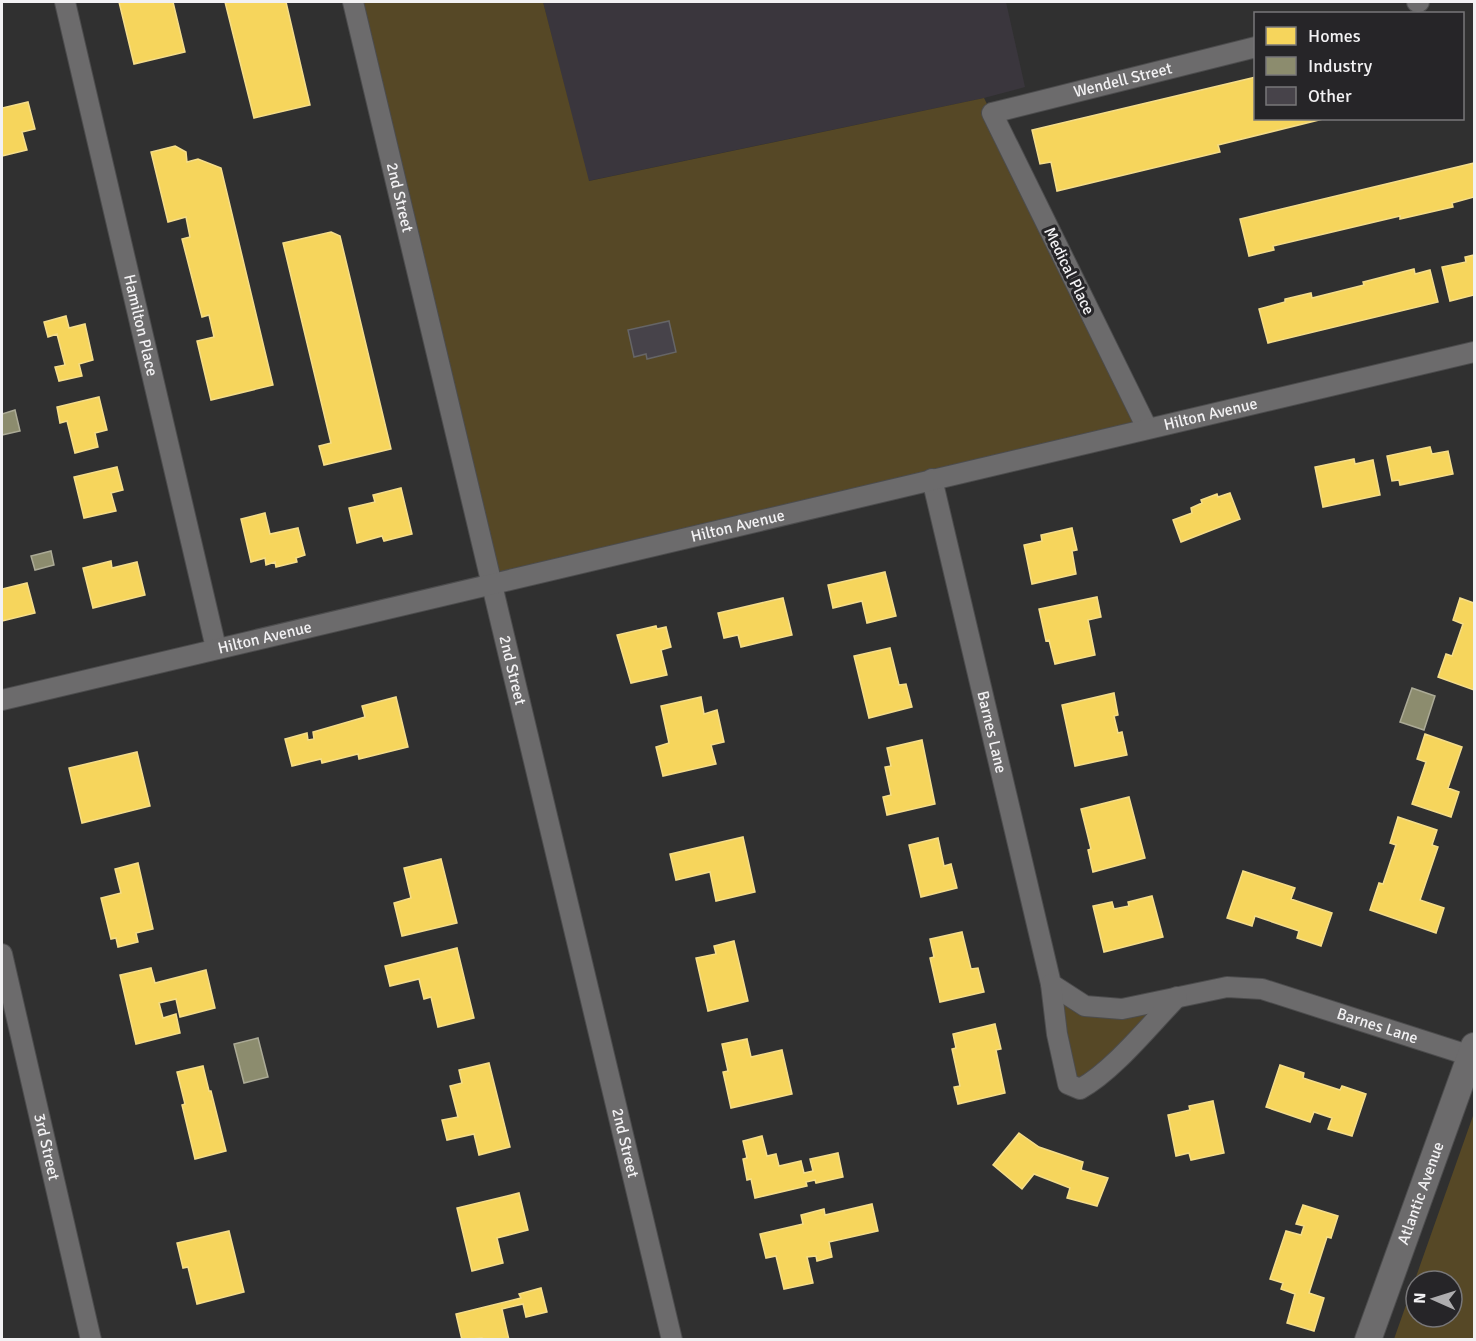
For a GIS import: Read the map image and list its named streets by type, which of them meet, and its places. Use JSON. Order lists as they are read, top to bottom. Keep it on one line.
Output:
{"streets":{"street":["Wendell Street","2nd Street","Medical Place","Hamilton Place","Hilton Avenue","Barnes Lane","3rd Street","Atlantic Avenue"]},"crossings":[["Wendell Street","Medical Place"],["2nd Street","Hilton Avenue"],["Medical Place","Hilton Avenue"],["Hamilton Place","Hilton Avenue"],["Hilton Avenue","Barnes Lane"],["Barnes Lane","Atlantic Avenue"]],"legend":["Homes","Industry","Other"],"north":"left"}
